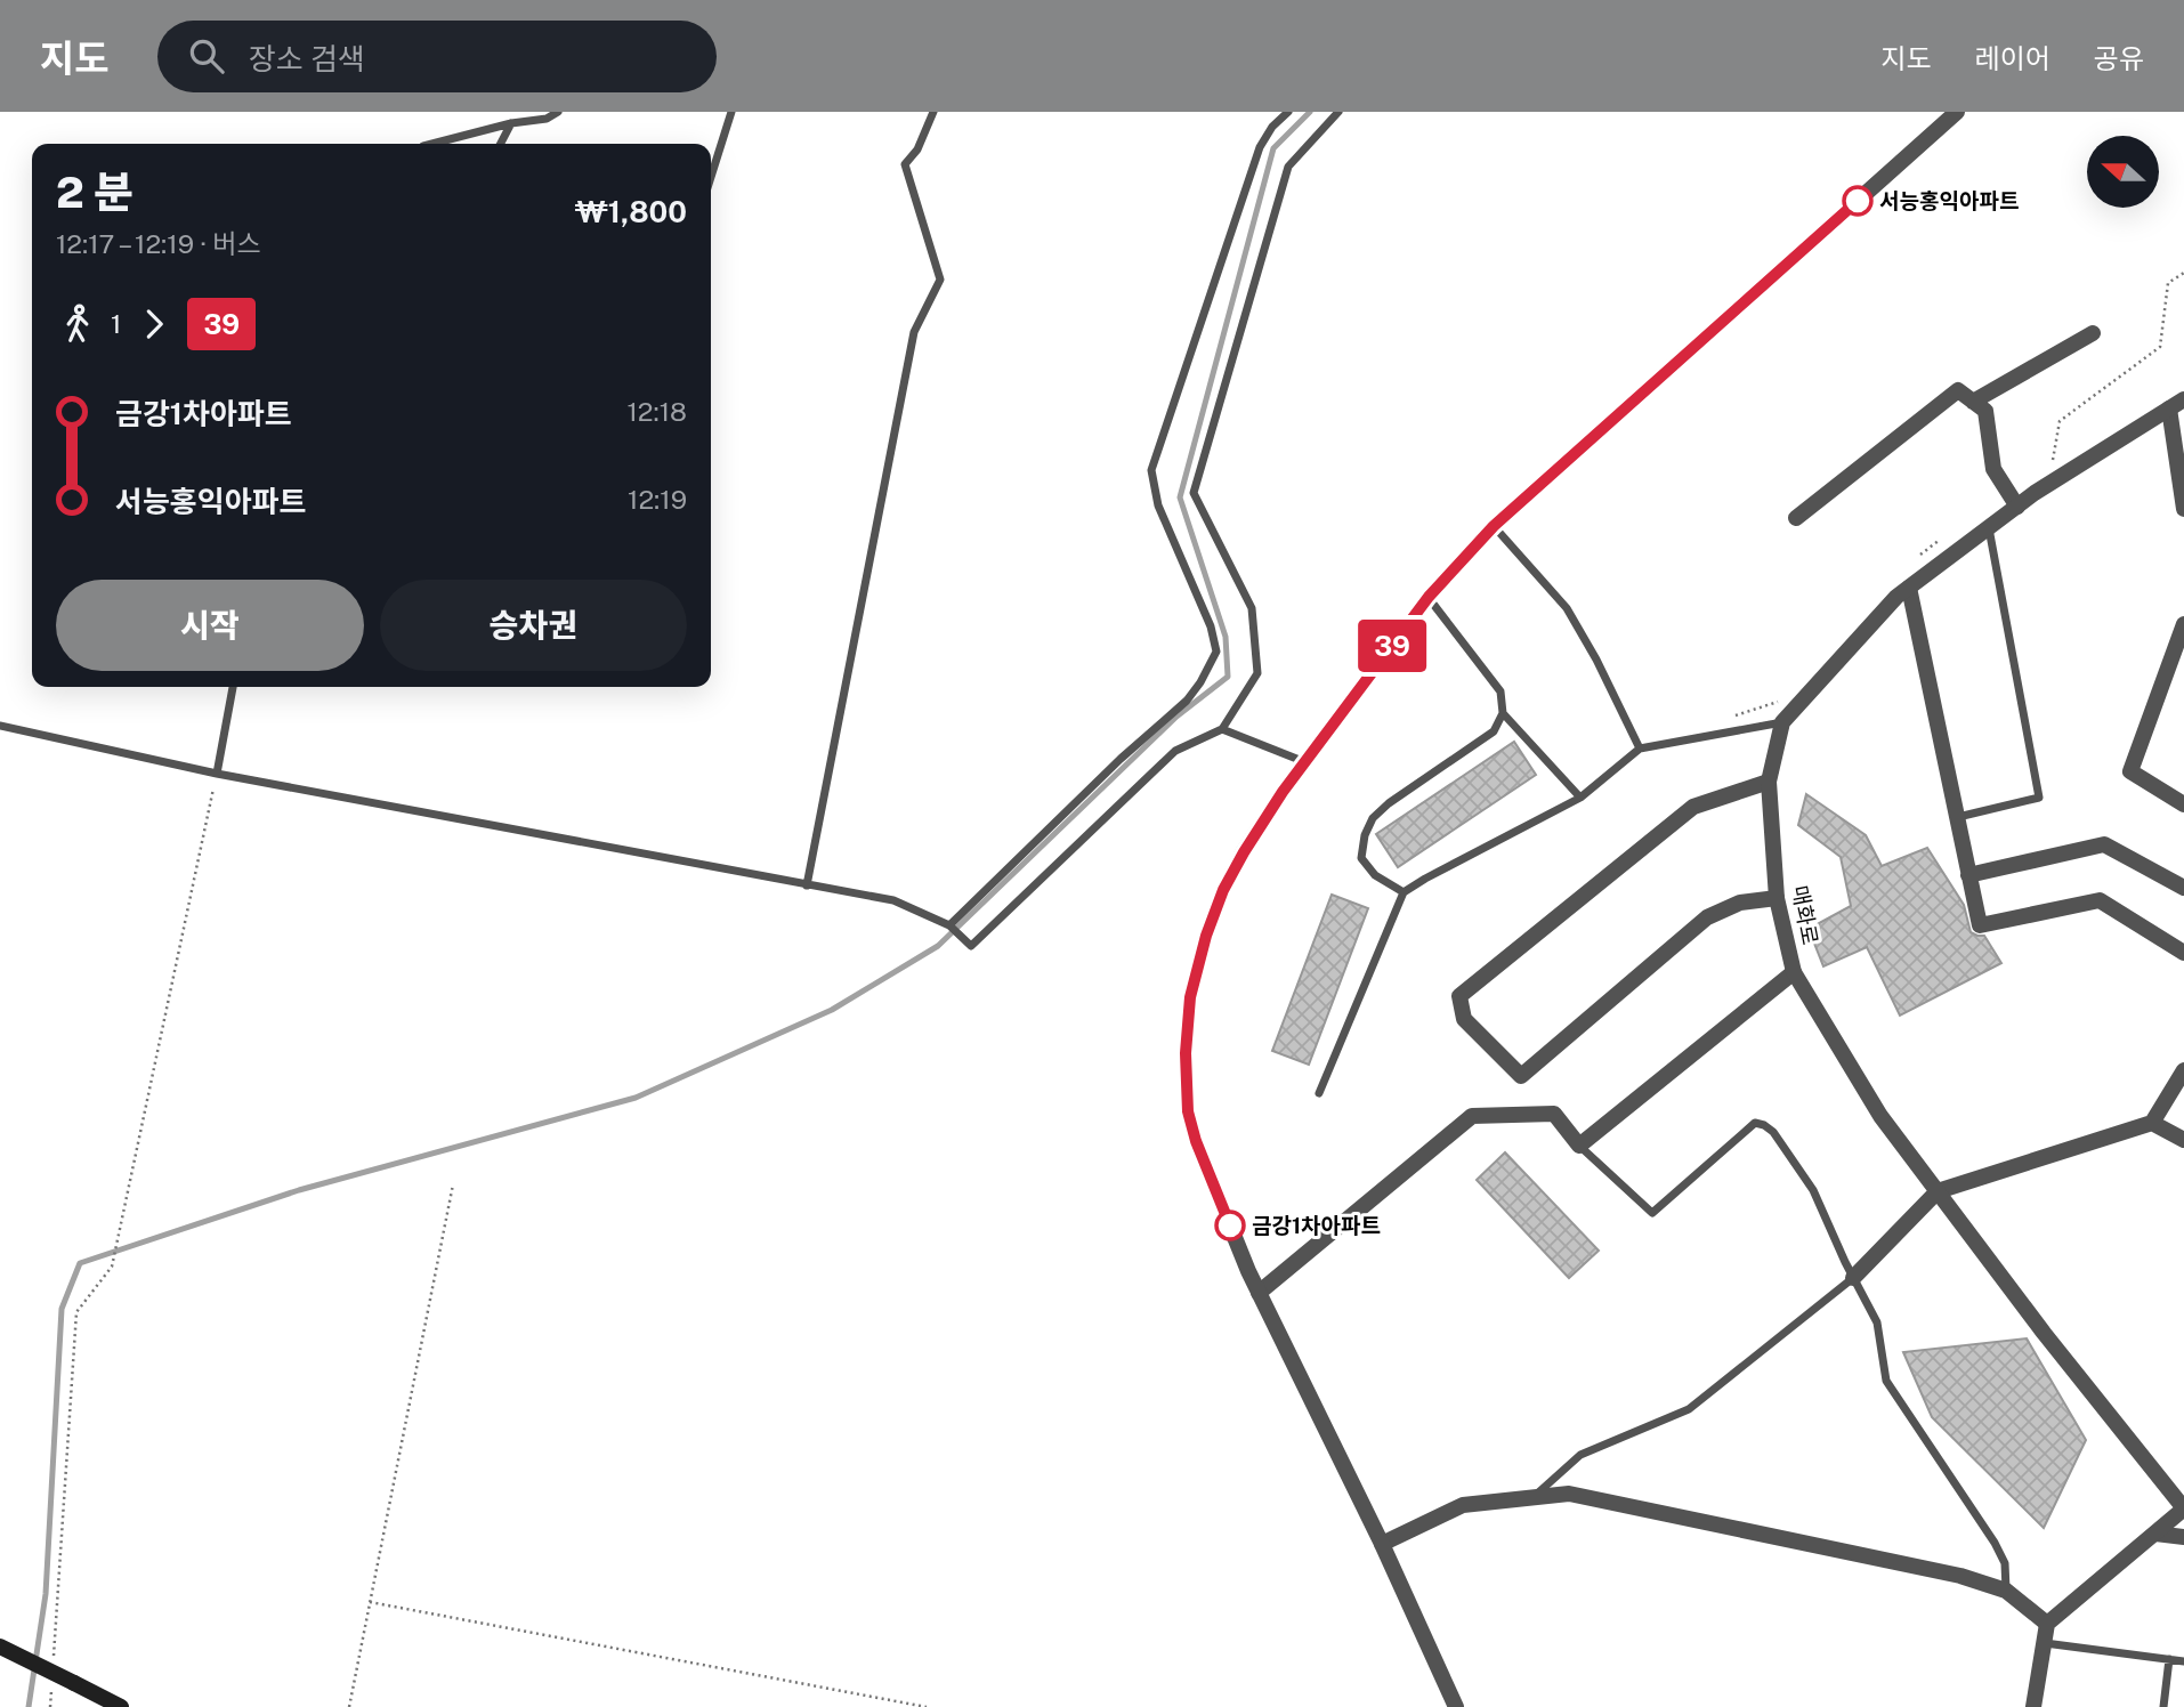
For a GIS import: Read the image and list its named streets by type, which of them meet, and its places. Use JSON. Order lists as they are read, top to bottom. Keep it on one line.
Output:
{"streets":{"street":["매화로"]},"places":["서능홍익아파트","금강1차아파트"],"lines":["bus line 39"],"north":"left","page":{"header":"지도","search":"장소 검색","nav":["지도","레이어","공유"],"on_map":"39","heading":["2 분","12:17 – 12:19 · 버스","₩1,800"],"legs":["1","39"],"list":[{"name":"금강1차아파트","value":"12:18"},{"name":"서능홍익아파트","value":"12:19"}],"buttons":["시작","승차권"]}}
